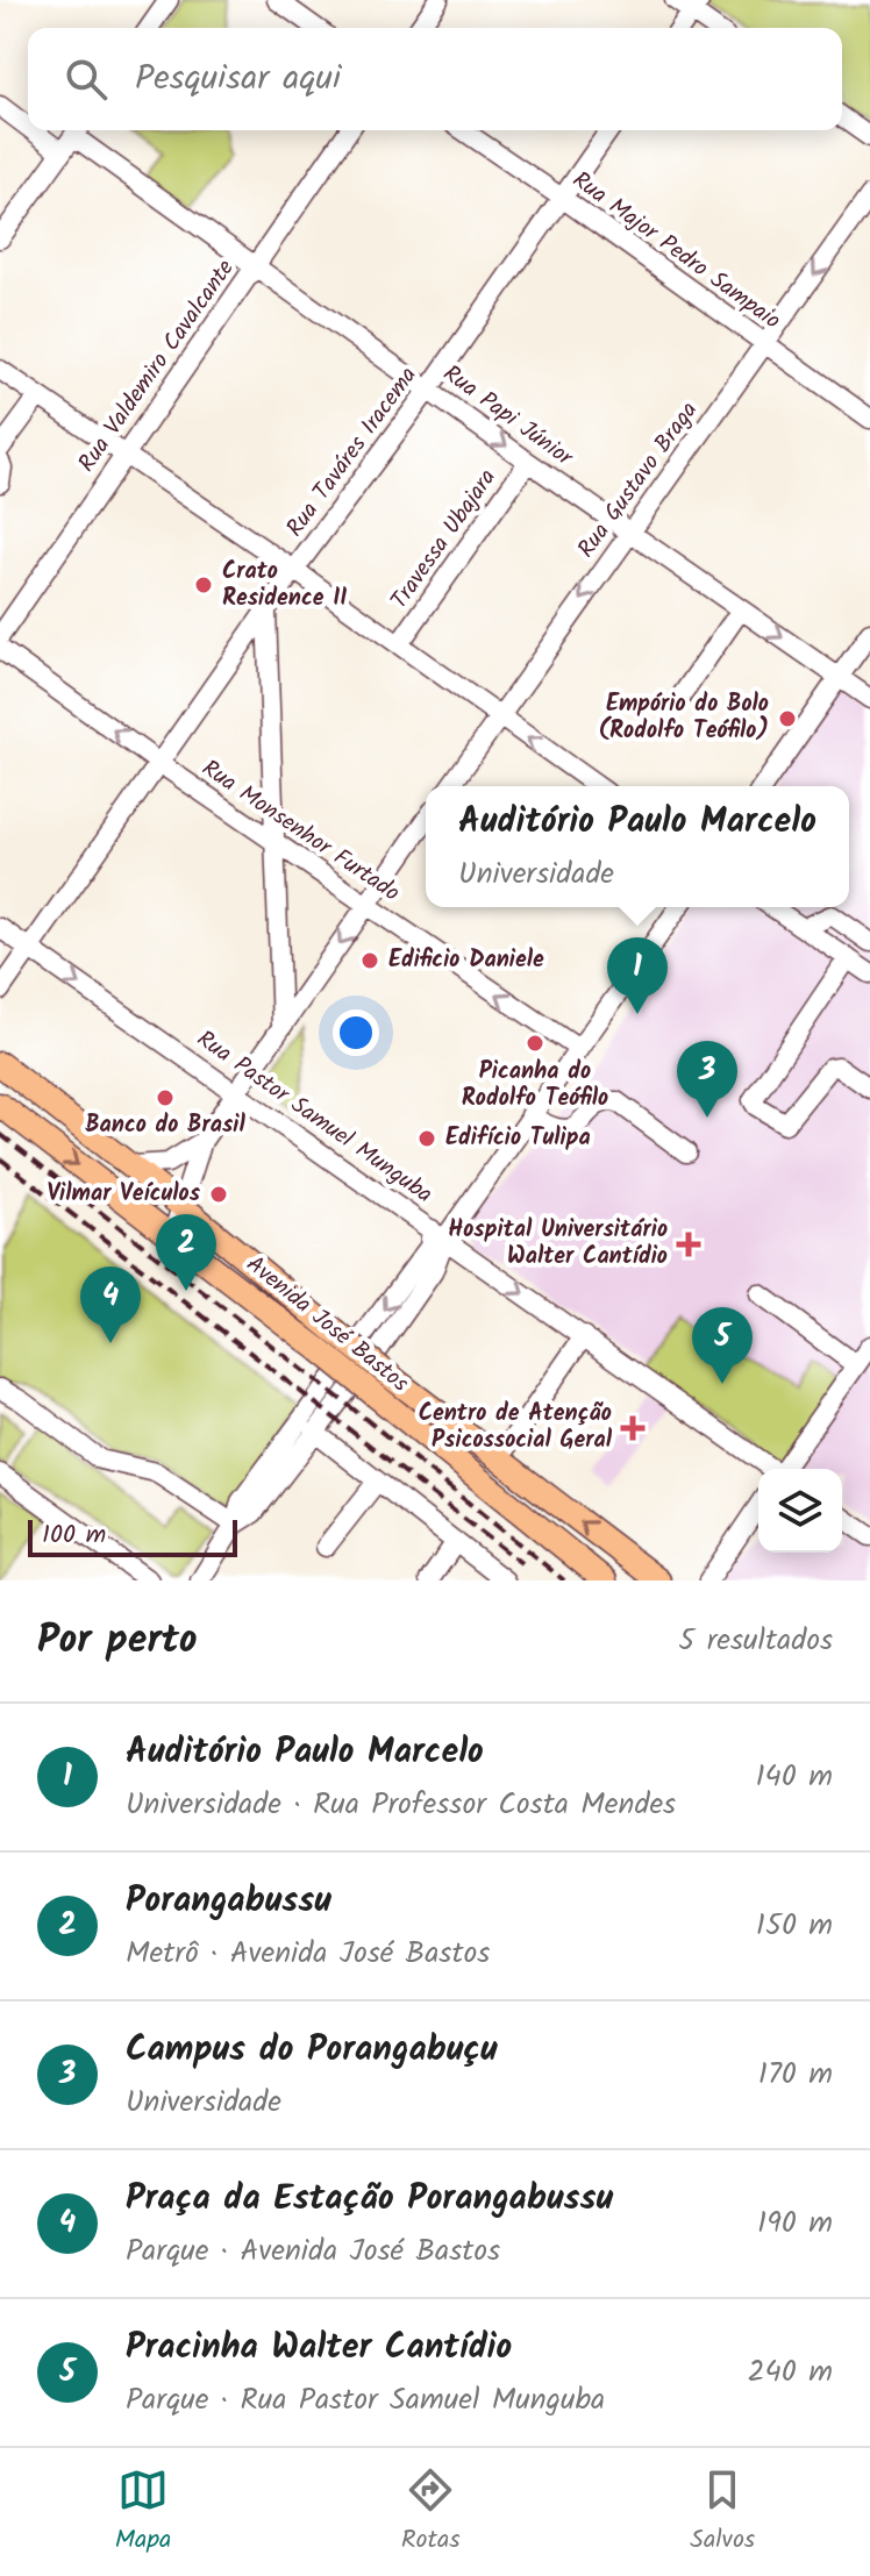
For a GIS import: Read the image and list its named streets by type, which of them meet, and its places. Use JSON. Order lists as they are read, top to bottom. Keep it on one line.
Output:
{"streets":{"main road":["Avenida José Bastos"],"street":["Rua Major Pedro Sampaio","Rua Valdemiro Cavalcante","Rua Papi Júnior","Rua Taváres Iracema","Rua Gustavo Braga","Travessa Ubajara","Rua Monsenhor Furtado","Rua Pastor Samuel Munguba"]},"crossings":[["Rua Major Pedro Sampaio","Rua Taváres Iracema"],["Rua Major Pedro Sampaio","Rua Gustavo Braga"],["Rua Valdemiro Cavalcante","Rua Papi Júnior"],["Rua Papi Júnior","Rua Taváres Iracema"],["Rua Papi Júnior","Rua Gustavo Braga"],["Rua Papi Júnior","Travessa Ubajara"],["Rua Taváres Iracema","Rua Monsenhor Furtado"],["Rua Taváres Iracema","Rua Pastor Samuel Munguba"]],"one_way":["Rua Gustavo Braga","Rua Monsenhor Furtado","Rua Pastor Samuel Munguba"],"places":{"other":["Crato Residence II","Empório do Bolo (Rodolfo Teófilo)","Edificio Daniele","Picanha do Rodolfo Teófilo","Banco do Brasil","Edifício Tulipa","Vilmar Veículos"],"health":["Hospital Universitário Walter Cantídio","Centro de Atenção Psicossocial Geral"]},"scale_bar":"100 m","page":{"search":"Pesquisar aqui","popup":["Auditório Paulo Marcelo","Universidade"],"pins":["1","3","2","4","5"],"scale":"100 m","heading":["Por perto","5 resultados"],"list":[{"mark":"1","name":"Auditório Paulo Marcelo","note":"Universidade · Rua Professor Costa Mendes","value":"140 m"},{"mark":"2","name":"Porangabussu","note":"Metrô · Avenida José Bastos","value":"150 m"},{"mark":"3","name":"Campus do Porangabuçu","note":"Universidade","value":"170 m"},{"mark":"4","name":"Praça da Estação Porangabussu","note":"Parque · Avenida José Bastos","value":"190 m"},{"mark":"5","name":"Pracinha Walter Cantídio","note":"Parque · Rua Pastor Samuel Munguba","value":"240 m"}],"nav":["Mapa","Rotas","Salvos"]}}
